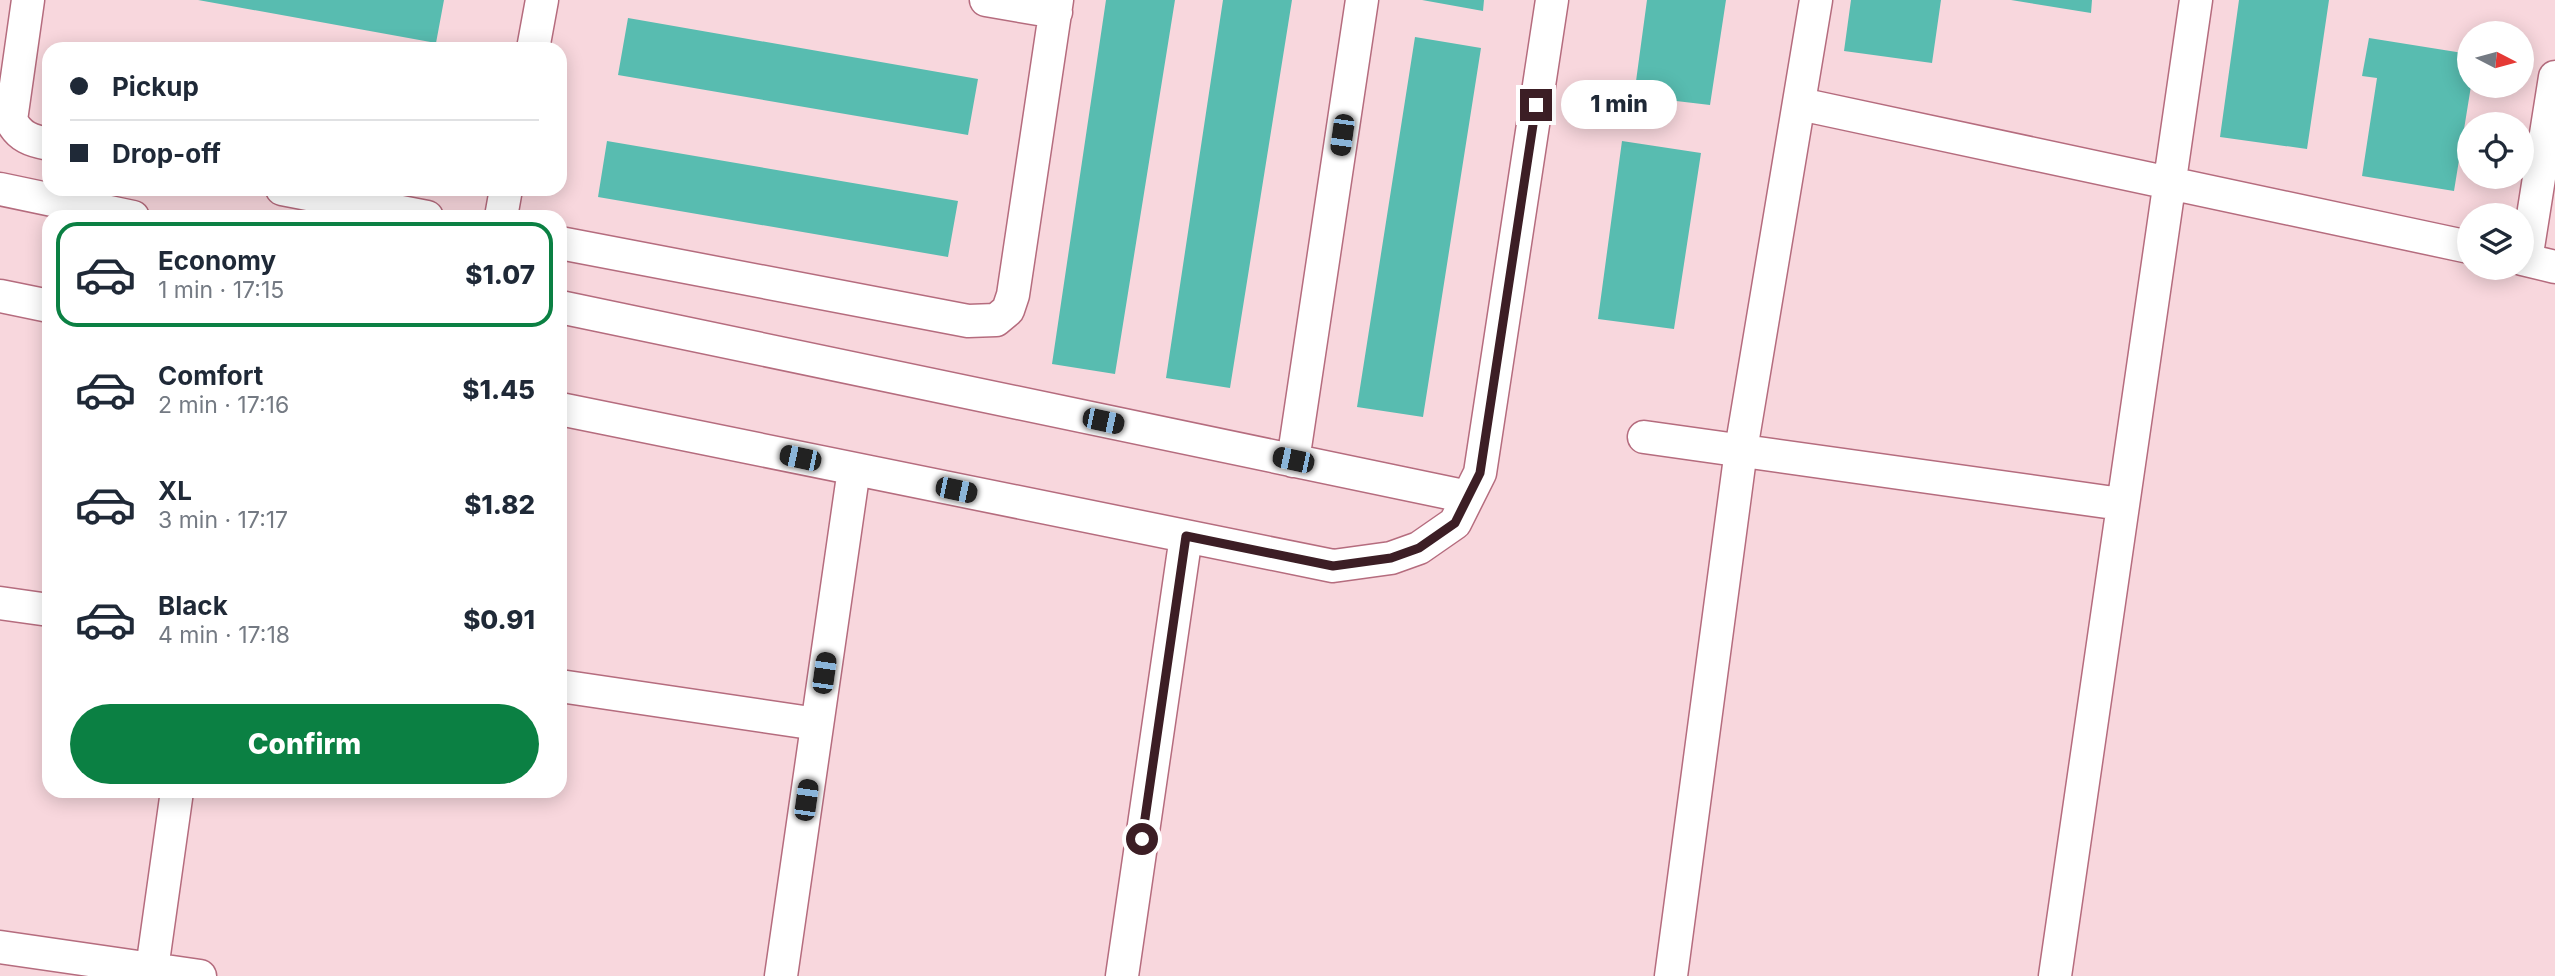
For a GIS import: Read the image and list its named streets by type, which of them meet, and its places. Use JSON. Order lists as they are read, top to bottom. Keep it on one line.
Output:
{"north":"right","page":{"banner":["Pickup","Drop-off"],"bubble":"1 min","list":[{"name":"Economy","note":"1 min · 17:15","value":"$1.07"},{"name":"Comfort","note":"2 min · 17:16","value":"$1.45"},{"name":"XL","note":"3 min · 17:17","value":"$1.82"},{"name":"Black","note":"4 min · 17:18","value":"$0.91"}],"buttons":"Confirm"}}
